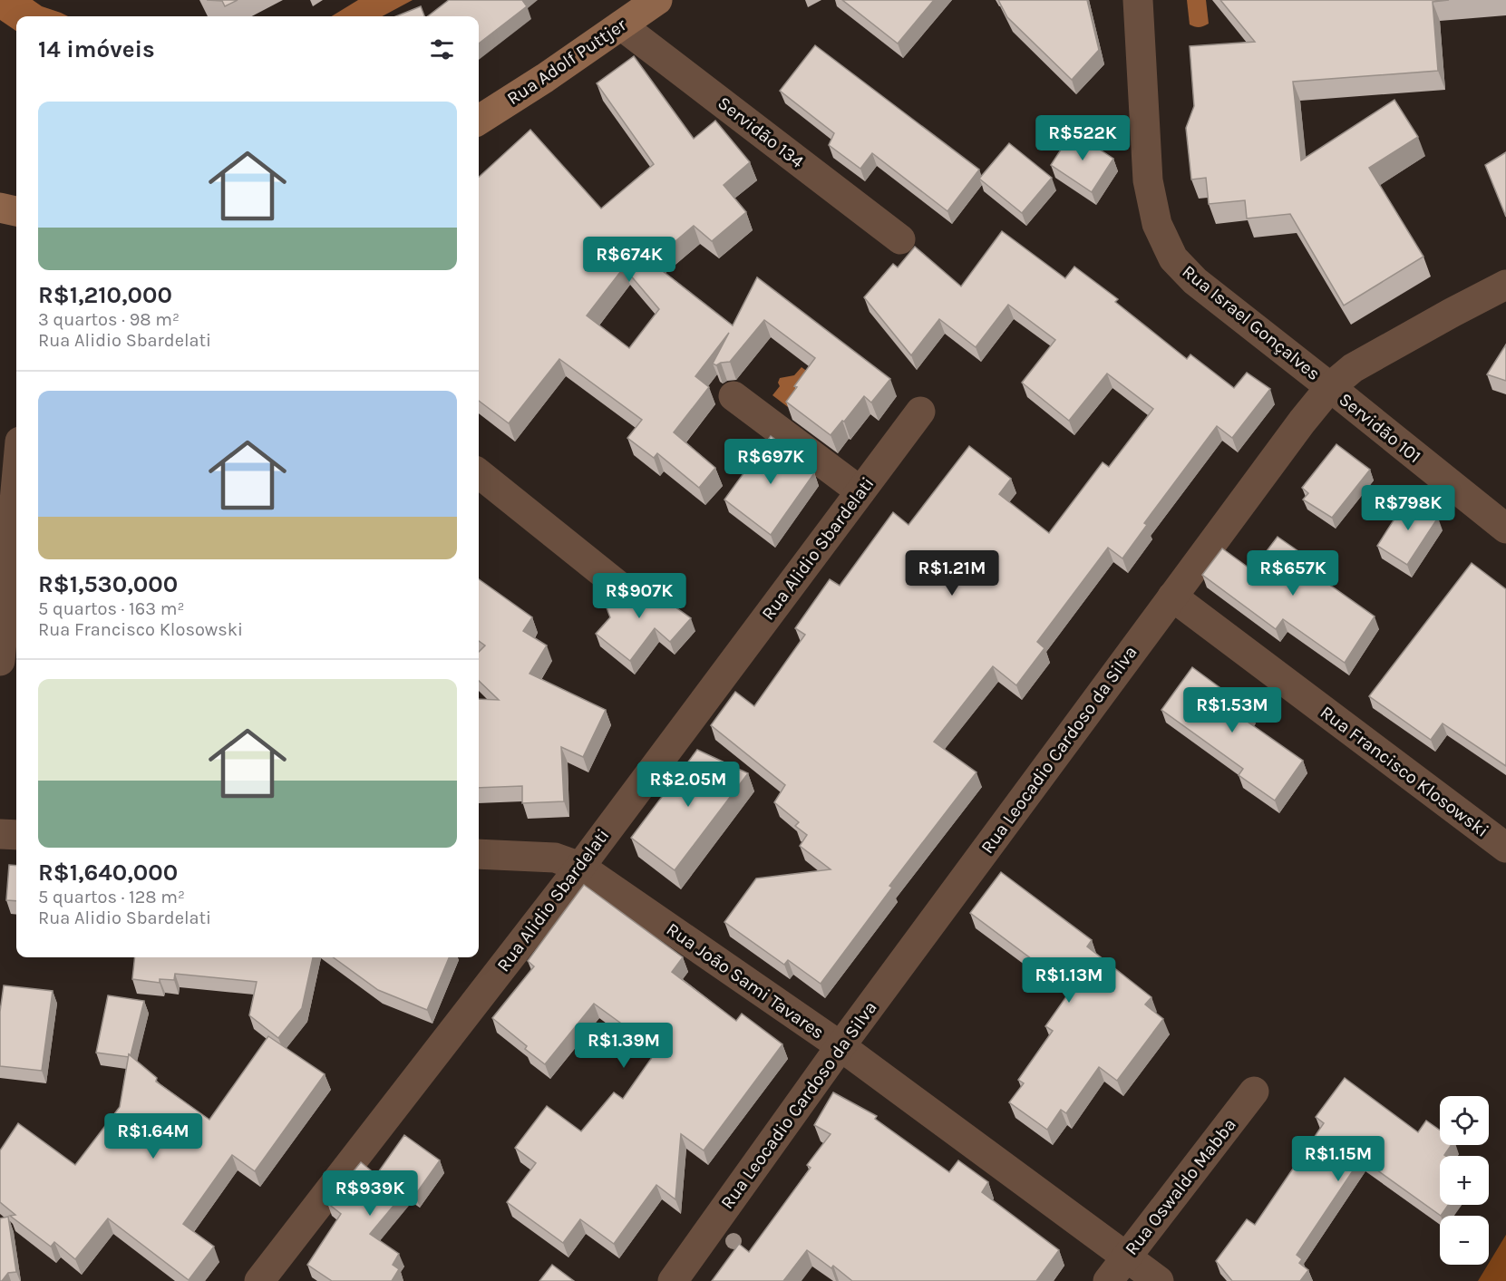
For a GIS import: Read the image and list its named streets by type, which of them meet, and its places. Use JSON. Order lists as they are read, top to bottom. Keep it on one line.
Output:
{"streets":{"street":["Rua Adolf Puttjer","Servidão 134","Rua Israel Gonçalves","Servidão 101","Rua Alidio Sbardelati","Rua Leocadio Cardoso da Silva","Rua Francisco Klosowski","Rua João Sami Tavares","Rua Oswaldo Mabba"]},"crossings":[["Rua Adolf Puttjer","Servidão 134"],["Rua Israel Gonçalves","Servidão 101"],["Rua Israel Gonçalves","Rua Leocadio Cardoso da Silva"],["Servidão 101","Rua Leocadio Cardoso da Silva"],["Rua Alidio Sbardelati","Rua João Sami Tavares"],["Rua Leocadio Cardoso da Silva","Rua Francisco Klosowski"],["Rua Leocadio Cardoso da Silva","Rua João Sami Tavares"],["Rua João Sami Tavares","Rua Oswaldo Mabba"]],"page":{"heading":"14 imóveis","list":[{"name":"R$1,210,000","note":"3 quartos · 98 m² · Rua Alidio Sbardelati"},{"name":"R$1,530,000","note":"5 quartos · 163 m² · Rua Francisco Klosowski"},{"name":"R$1,640,000","note":"5 quartos · 128 m² · Rua Alidio Sbardelati"}],"price":["R$522K","R$674K","R$697K","R$798K","R$1.21M","R$657K","R$907K","R$1.53M","R$2.05M","R$1.13M","R$1.39M","R$1.64M","R$1.15M","R$939K"],"map_buttons":["+","−"]}}
